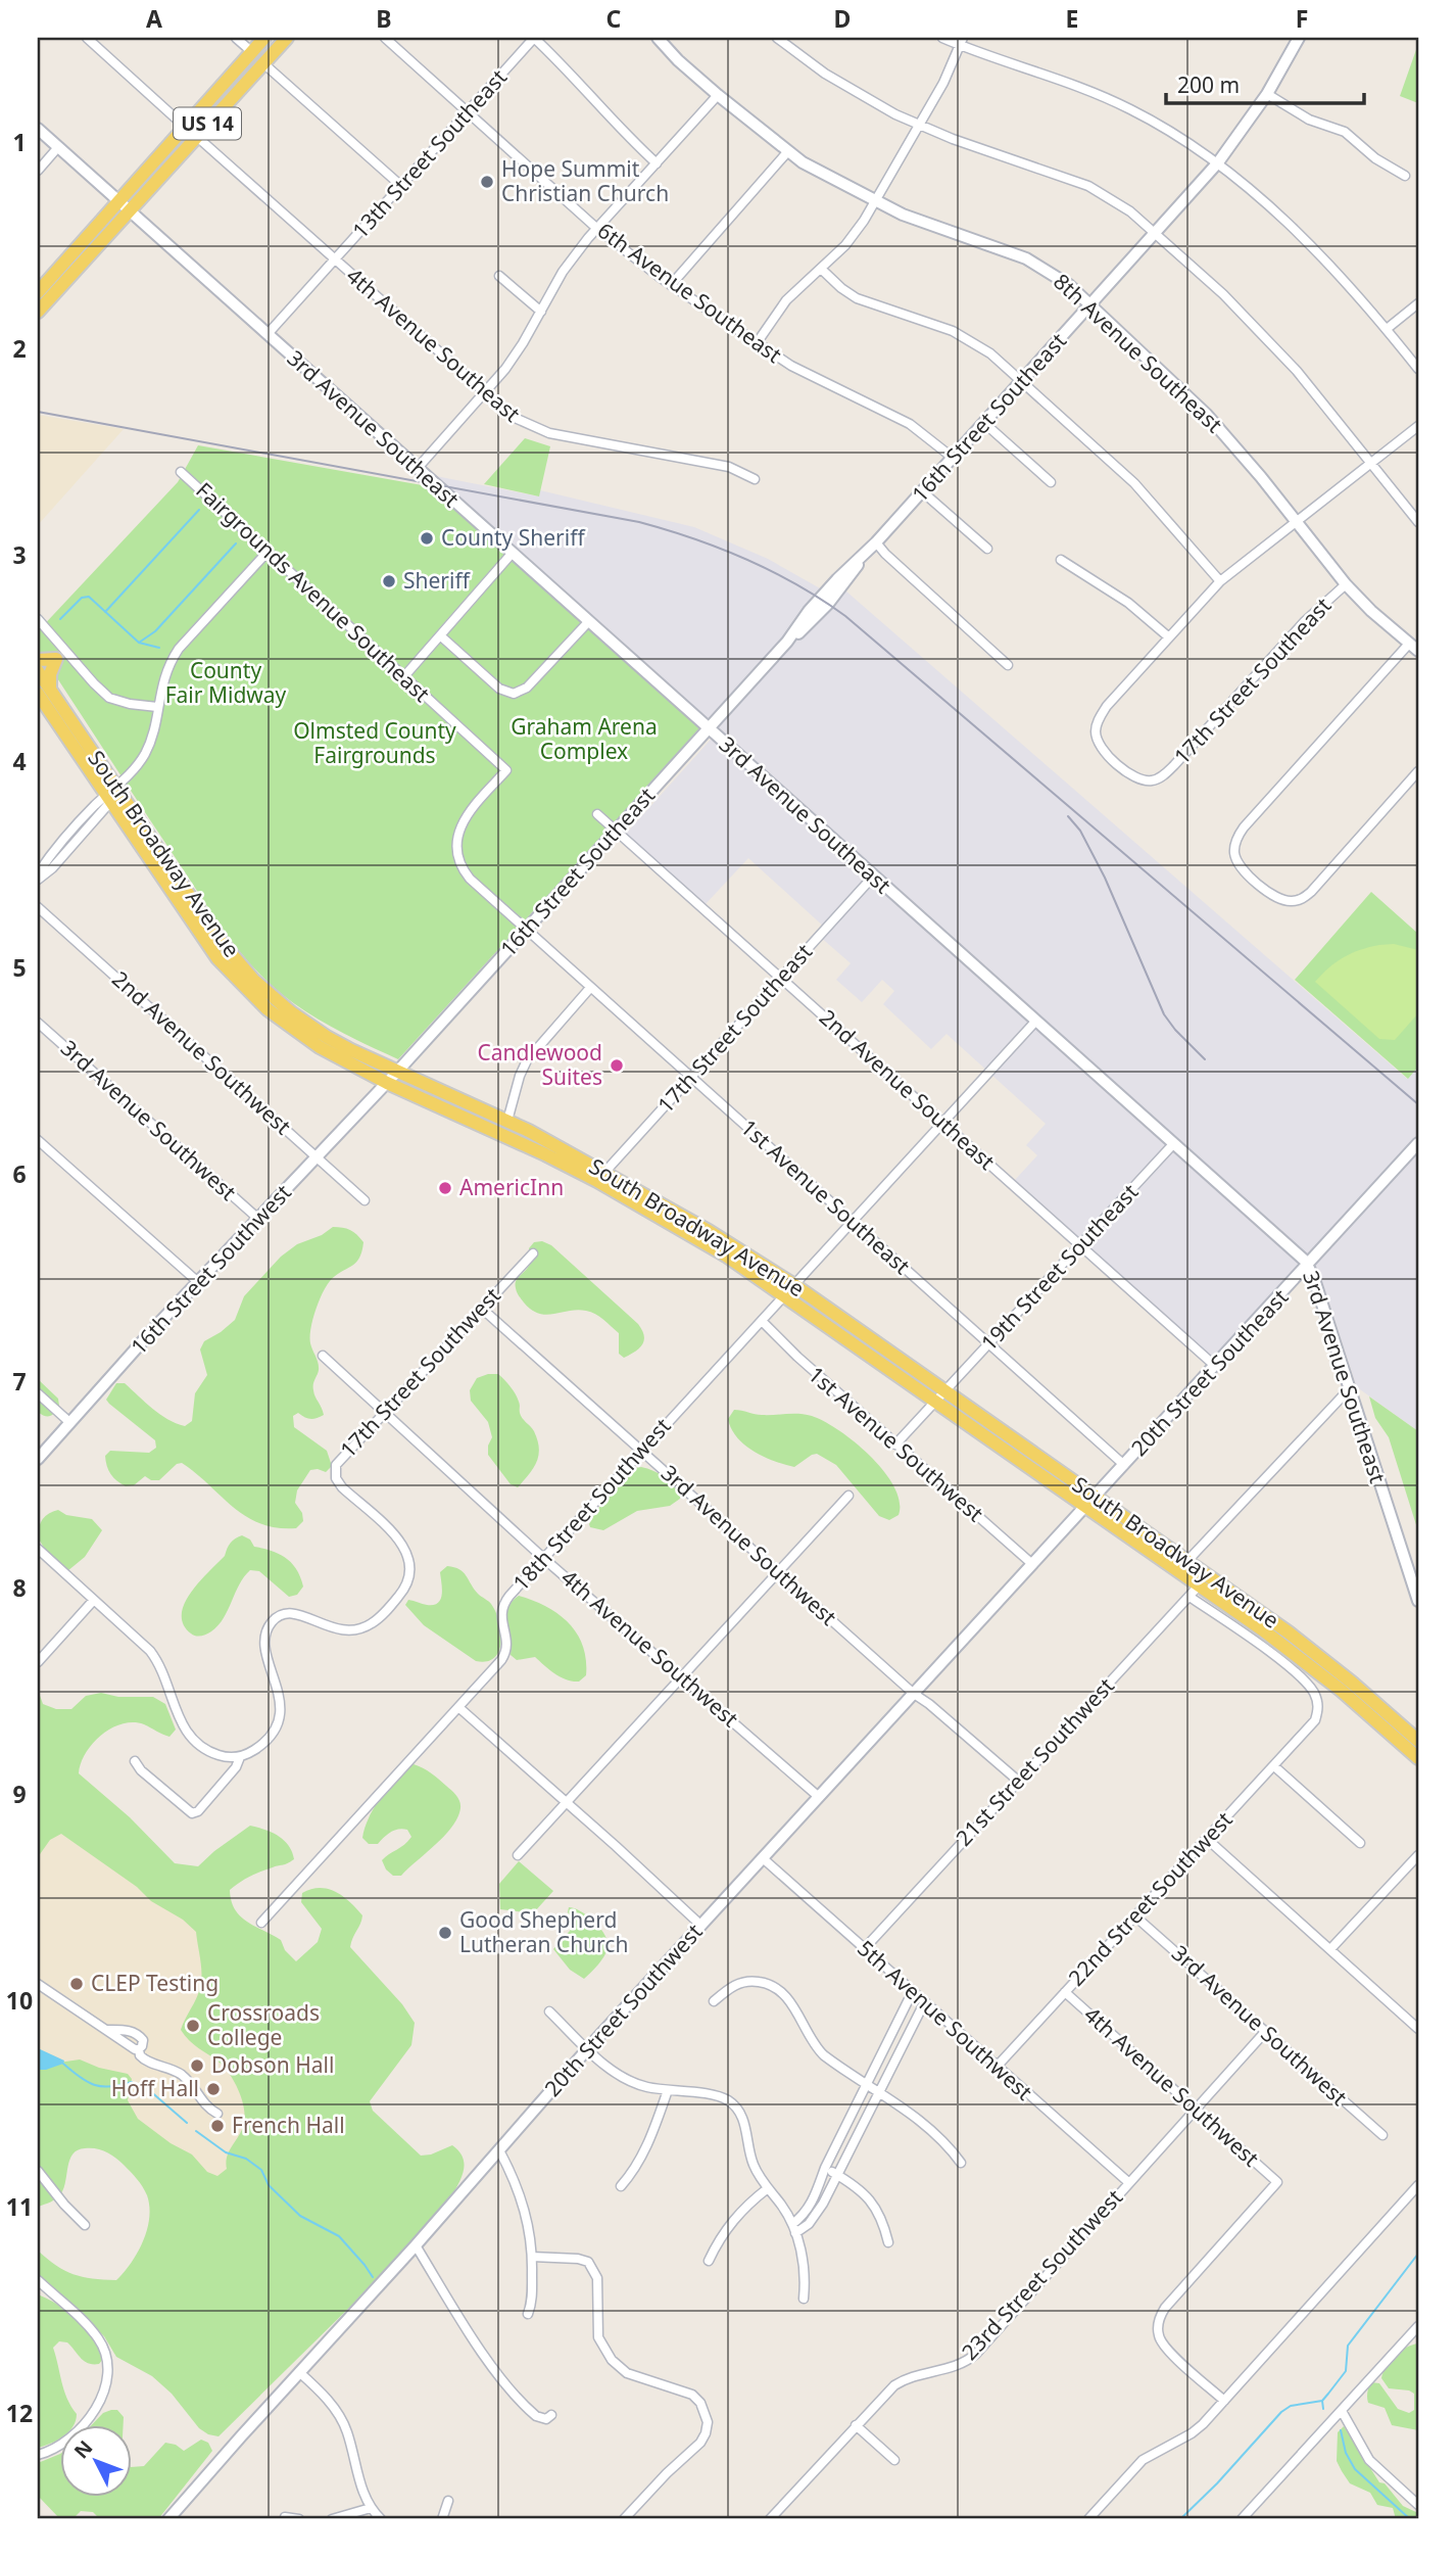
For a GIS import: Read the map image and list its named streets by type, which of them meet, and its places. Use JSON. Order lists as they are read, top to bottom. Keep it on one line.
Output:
{"streets":{"main road":["US 14","South Broadway Avenue"],"street":["13th Street Southeast","6th Avenue Southeast","4th Avenue Southeast","8th Avenue Southeast","16th Street Southeast","3rd Avenue Southeast","Fairgrounds Avenue Southeast","17th Street Southeast","2nd Avenue Southwest","2nd Avenue Southeast","3rd Avenue Southwest","1st Avenue Southeast","19th Street Southeast","16th Street Southwest","17th Street Southwest","20th Street Southeast","1st Avenue Southwest","18th Street Southwest","4th Avenue Southwest","21st Street Southwest","22nd Street Southwest","20th Street Southwest","5th Avenue Southwest","23rd Street Southwest"]},"crossings":[["US 14","4th Avenue Southeast"],["US 14","3rd Avenue Southeast"],["13th Street Southeast","6th Avenue Southeast"],["13th Street Southeast","4th Avenue Southeast"],["13th Street Southeast","3rd Avenue Southeast"],["6th Avenue Southeast","16th Street Southeast"],["8th Avenue Southeast","16th Street Southeast"],["8th Avenue Southeast","17th Street Southeast"],["16th Street Southeast","3rd Avenue Southeast"],["16th Street Southeast","South Broadway Avenue"],["16th Street Southeast","2nd Avenue Southeast"],["16th Street Southeast","1st Avenue Southeast"],["16th Street Southeast","16th Street Southwest"],["3rd Avenue Southeast","17th Street Southeast"],["3rd Avenue Southeast","19th Street Southeast"],["3rd Avenue Southeast","20th Street Southeast"],["3rd Avenue Southeast","18th Street Southwest"],["Fairgrounds Avenue Southeast","1st Avenue Southeast"],["17th Street Southeast","South Broadway Avenue"],["17th Street Southeast","2nd Avenue Southeast"],["17th Street Southeast","1st Avenue Southeast"],["South Broadway Avenue","19th Street Southeast"],["South Broadway Avenue","16th Street Southwest"],["South Broadway Avenue","20th Street Southeast"],["South Broadway Avenue","18th Street Southwest"],["South Broadway Avenue","21st Street Southwest"],["South Broadway Avenue","20th Street Southwest"],["2nd Avenue Southwest","16th Street Southwest"],["2nd Avenue Southeast","19th Street Southeast"],["2nd Avenue Southeast","20th Street Southeast"],["2nd Avenue Southeast","18th Street Southwest"],["3rd Avenue Southwest","16th Street Southwest"],["3rd Avenue Southwest","17th Street Southwest"],["3rd Avenue Southwest","18th Street Southwest"],["3rd Avenue Southwest","21st Street Southwest"],["3rd Avenue Southwest","22nd Street Southwest"],["3rd Avenue Southwest","20th Street Southwest"],["3rd Avenue Southwest","23rd Street Southwest"],["1st Avenue Southeast","19th Street Southeast"],["1st Avenue Southeast","20th Street Southeast"],["1st Avenue Southeast","18th Street Southwest"],["19th Street Southeast","1st Avenue Southwest"],["17th Street Southwest","4th Avenue Southwest"],["20th Street Southeast","20th Street Southwest"],["1st Avenue Southwest","18th Street Southwest"],["1st Avenue Southwest","20th Street Southwest"],["18th Street Southwest","4th Avenue Southwest"],["4th Avenue Southwest","22nd Street Southwest"],["4th Avenue Southwest","20th Street Southwest"],["4th Avenue Southwest","23rd Street Southwest"],["21st Street Southwest","22nd Street Southwest"],["21st Street Southwest","5th Avenue Southwest"],["22nd Street Southwest","5th Avenue Southwest"],["20th Street Southwest","5th Avenue Southwest"],["5th Avenue Southwest","23rd Street Southwest"]],"parks":["County Fair Midway","Graham Arena Complex","Olmsted County Fairgrounds"],"places":["Hope Summit Christian Church","County Sheriff","Sheriff","Candlewood Suites","AmericInn","Good Shepherd Lutheran Church","CLEP Testing","Crossroads College","Dobson Hall","Hoff Hall","French Hall"],"scale_bar":"200 m","north":"top left","grid":{"columns":["A","B","C","D","E","F"],"rows":["1","2","3","4","5","6","7","8","9","10","11","12"]}}
